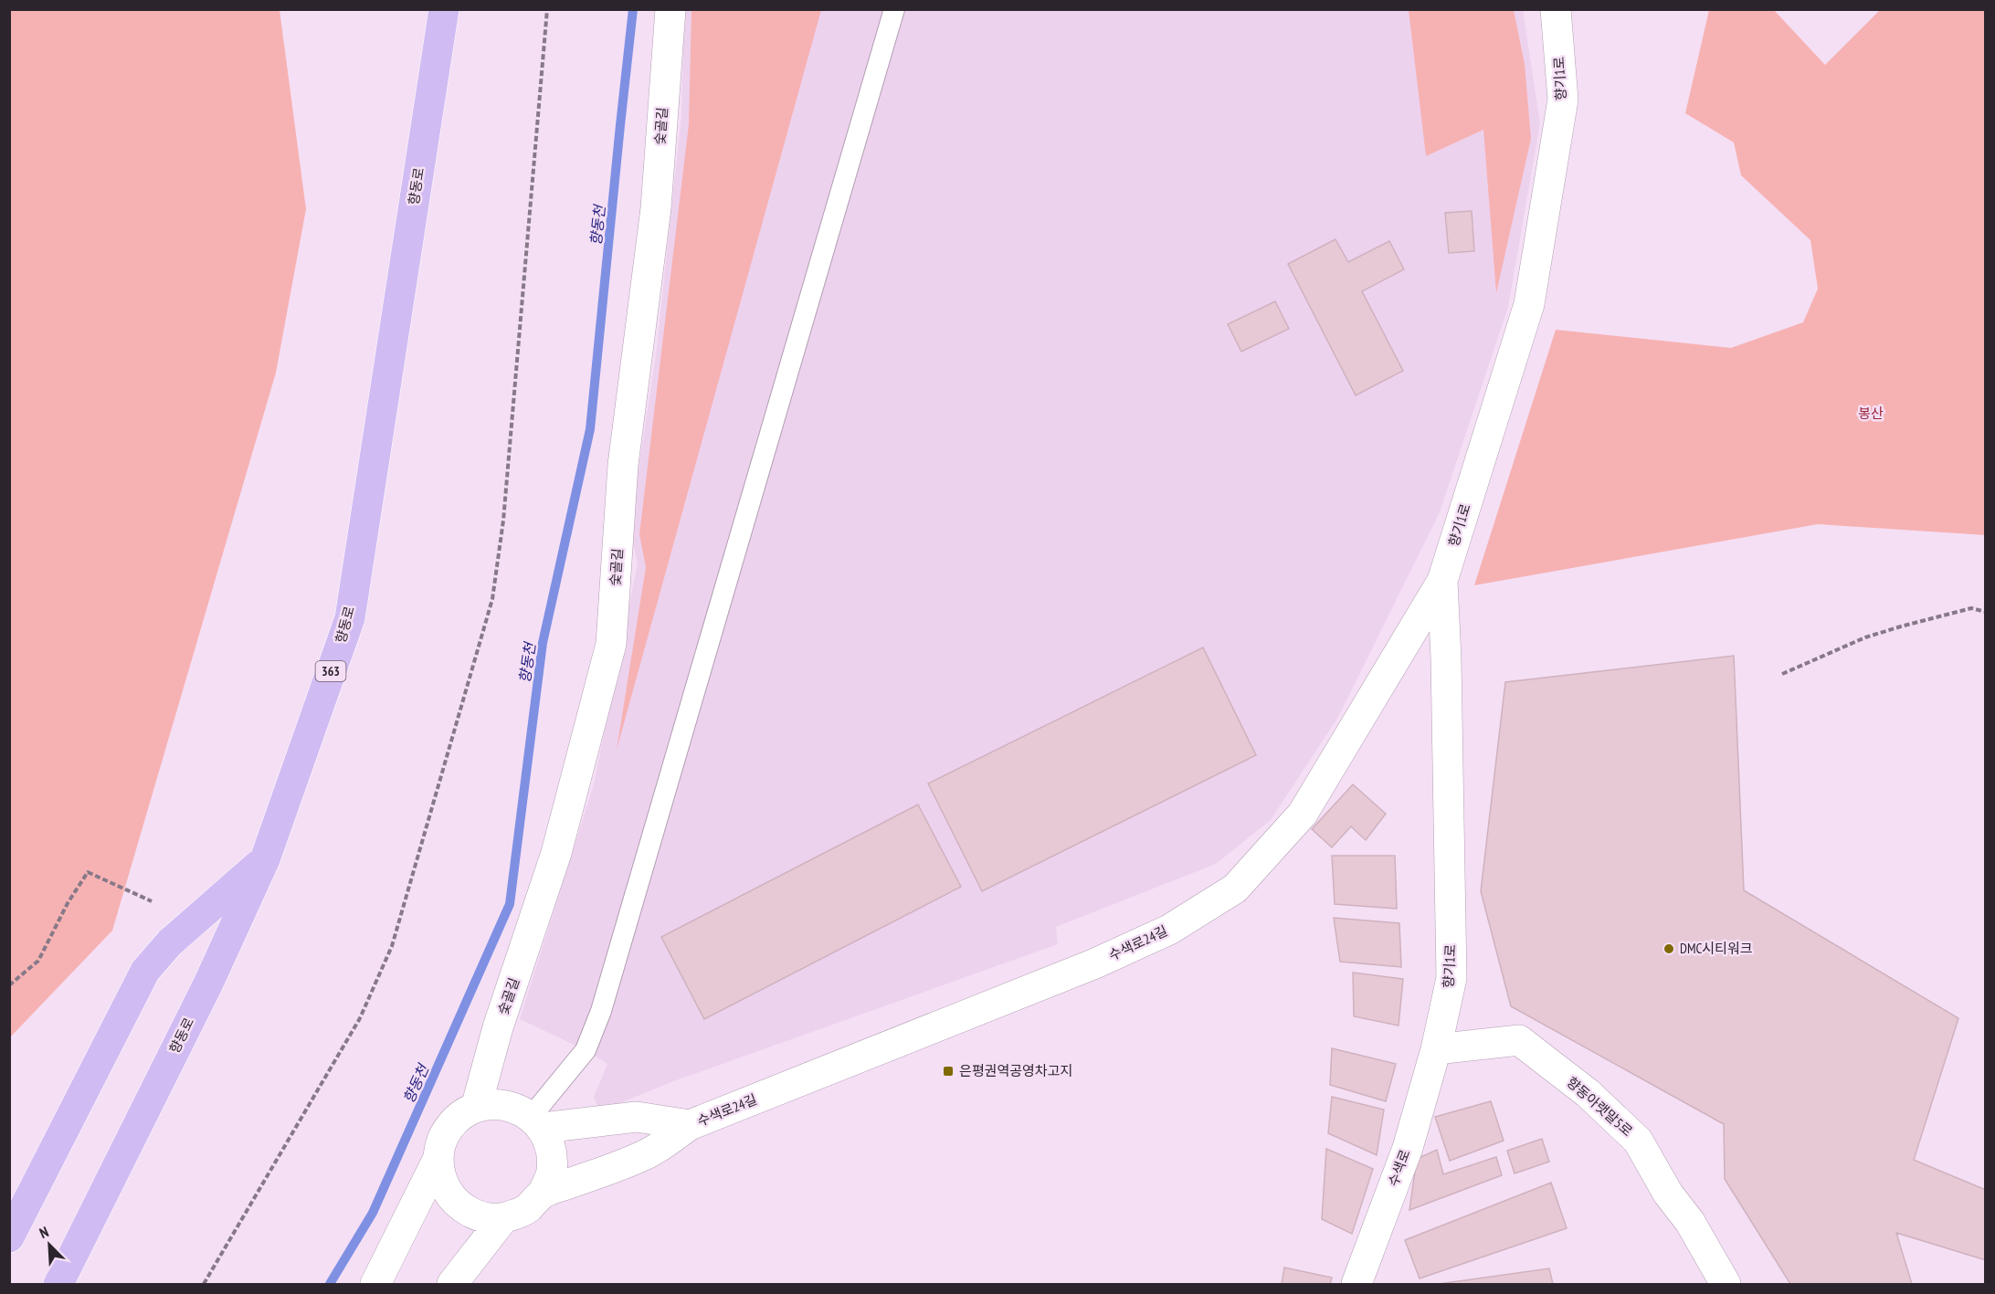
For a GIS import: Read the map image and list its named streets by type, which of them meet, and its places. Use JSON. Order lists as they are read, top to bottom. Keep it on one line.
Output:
{"streets":{"main road":["향동로","363"],"street":["향기1로","숯골길","수색로24길","향동아랫말5로","수색로"]},"crossings":[["향기1로","수색로24길"],["향기1로","향동아랫말5로"],["향기1로","수색로"],["숯골길","수색로24길"],["향동아랫말5로","수색로"]],"water":["향동천"],"parks":["봉산"],"places":{"other":["DMC시티워크"],"transit":["은평권역공영차고지"]},"north":"top left"}
